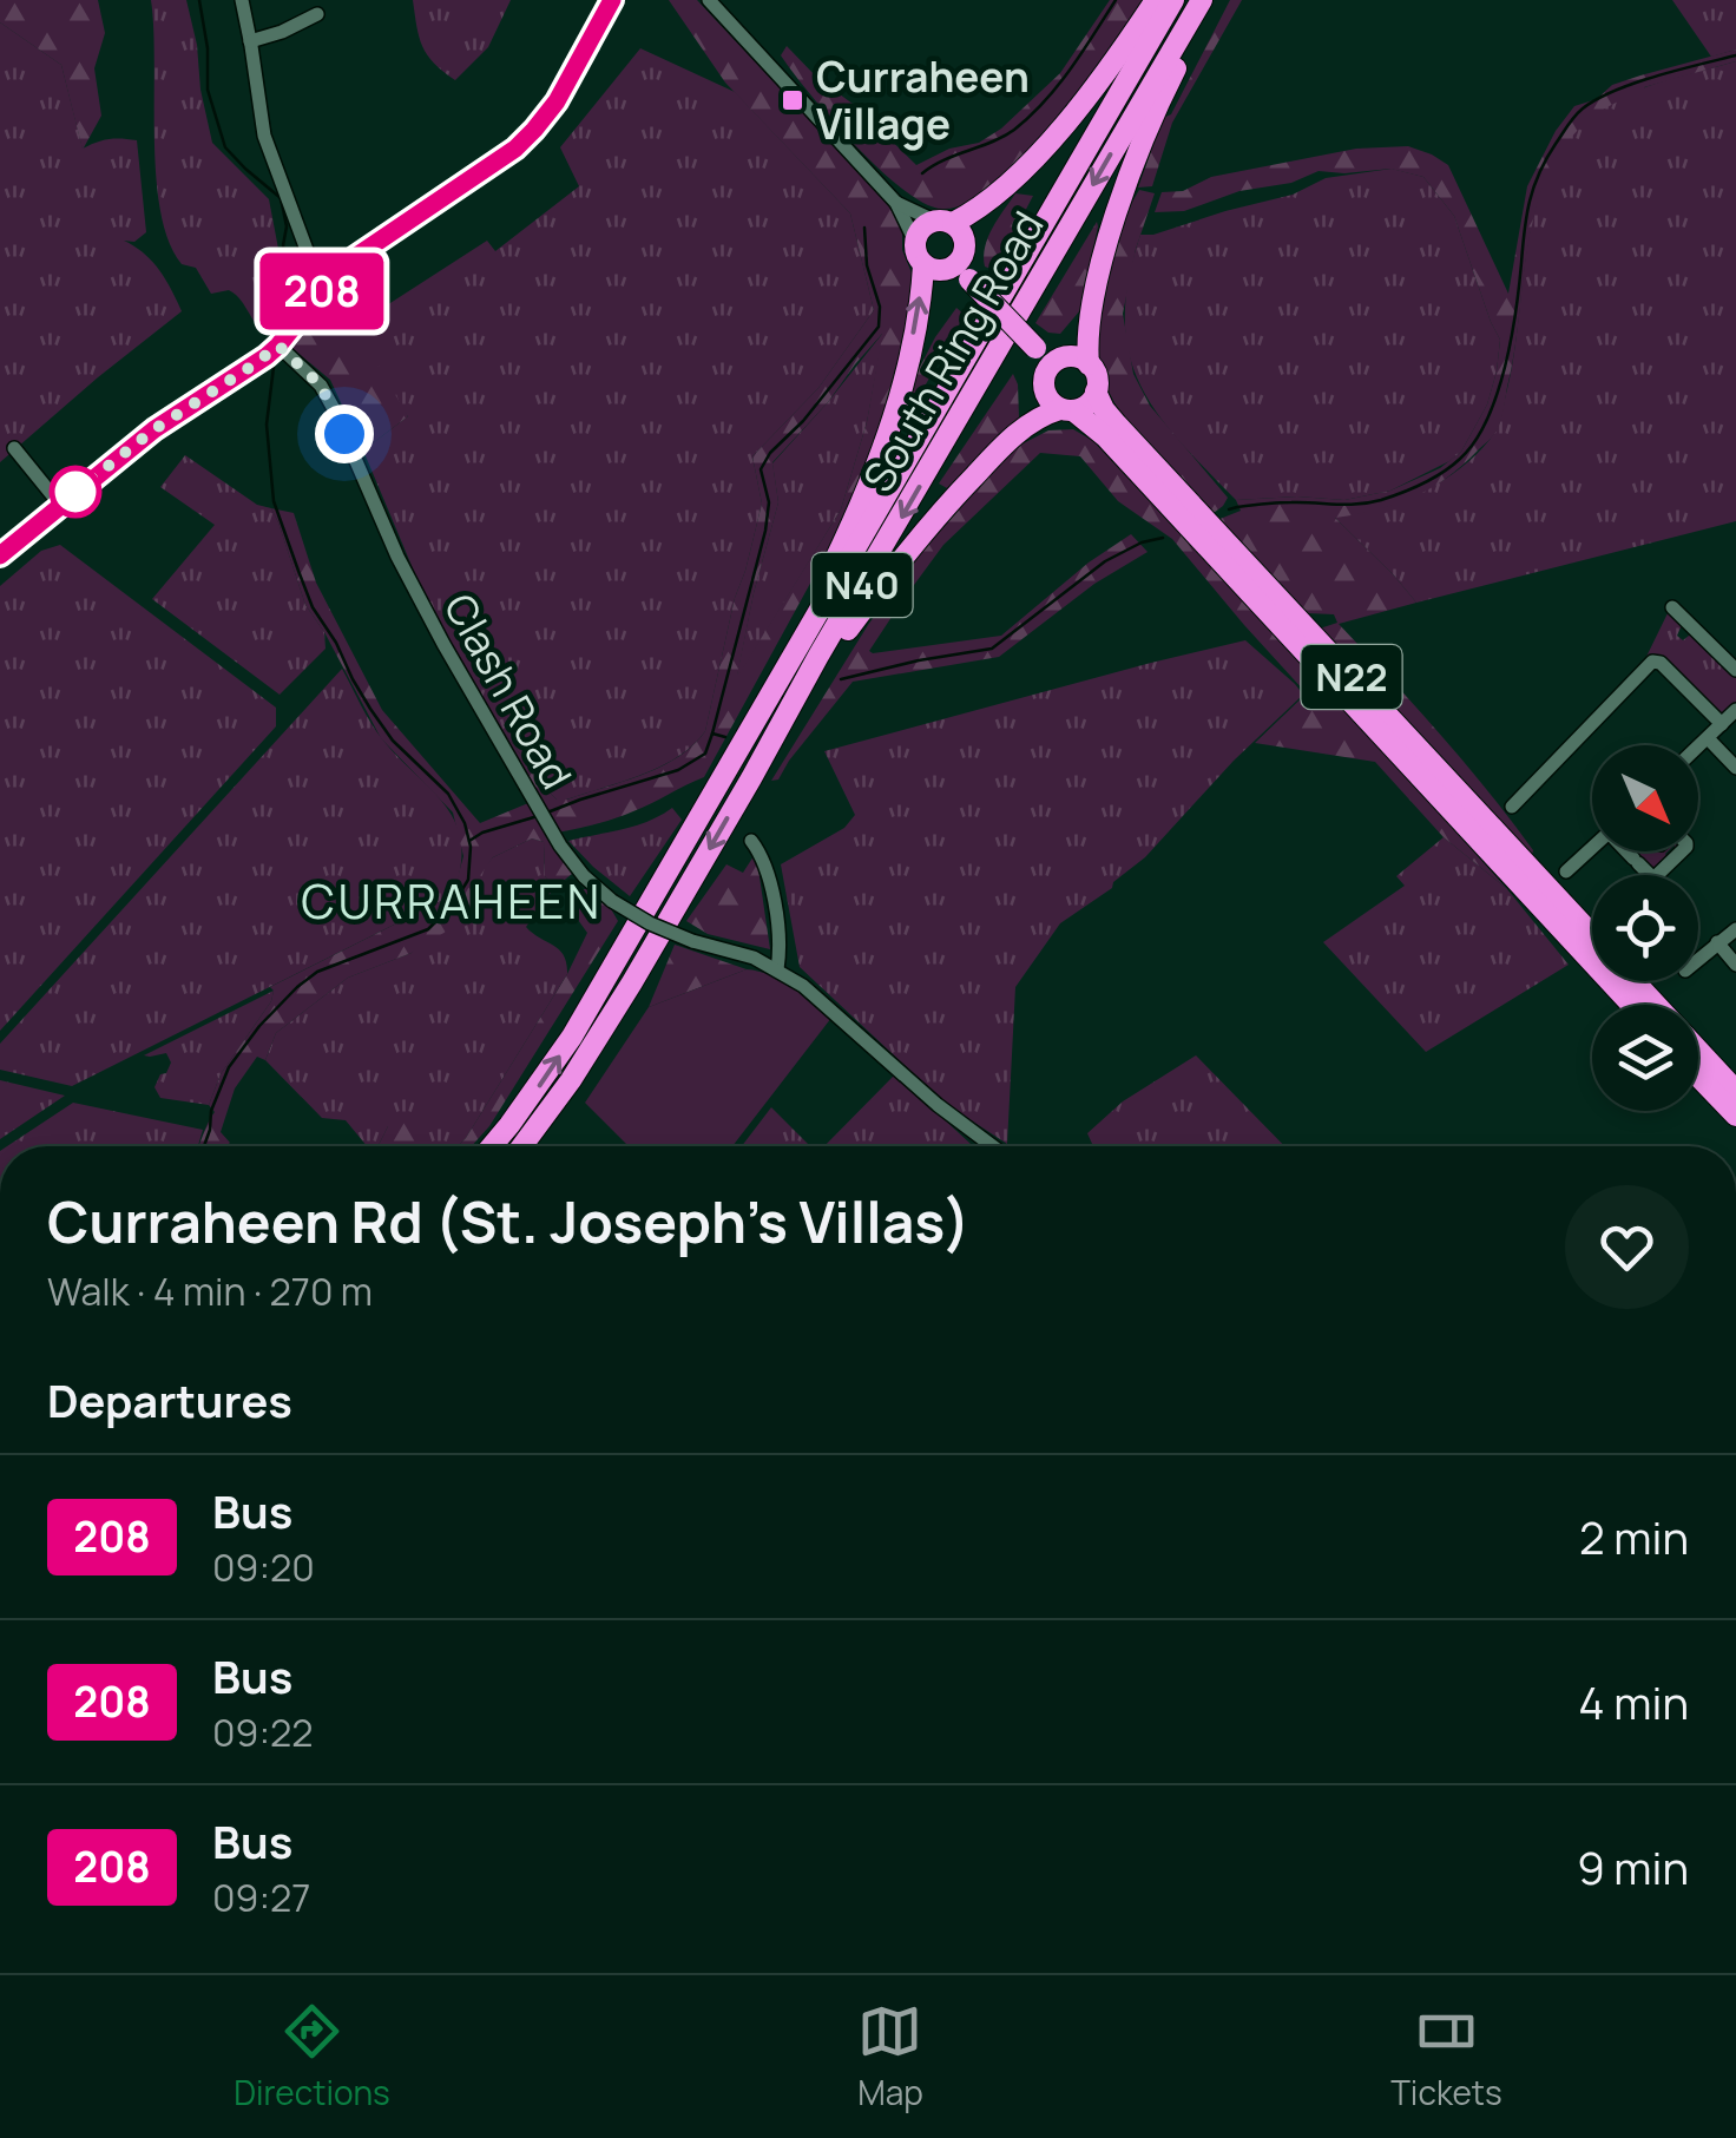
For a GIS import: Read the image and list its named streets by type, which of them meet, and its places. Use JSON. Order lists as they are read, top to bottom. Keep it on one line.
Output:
{"streets":{"highway":["South Ring Road","N40","N22"],"street":["Clash Road"]},"districts":["CURRAHEEN"],"places":{"transit":["Curraheen Village"]},"lines":["bus line 208"],"north":"bottom right","page":{"on_map":"208","heading":[["Curraheen Rd (St. Joseph's Villas)","Walk · 4 min · 270 m"],"Departures"],"list":[{"mark":"208","name":"Bus","note":"09:20","value":"2 min"},{"mark":"208","name":"Bus","note":"09:22","value":"4 min"},{"mark":"208","name":"Bus","note":"09:27","value":"9 min"}],"tabs":["Directions","Map","Tickets"]}}
